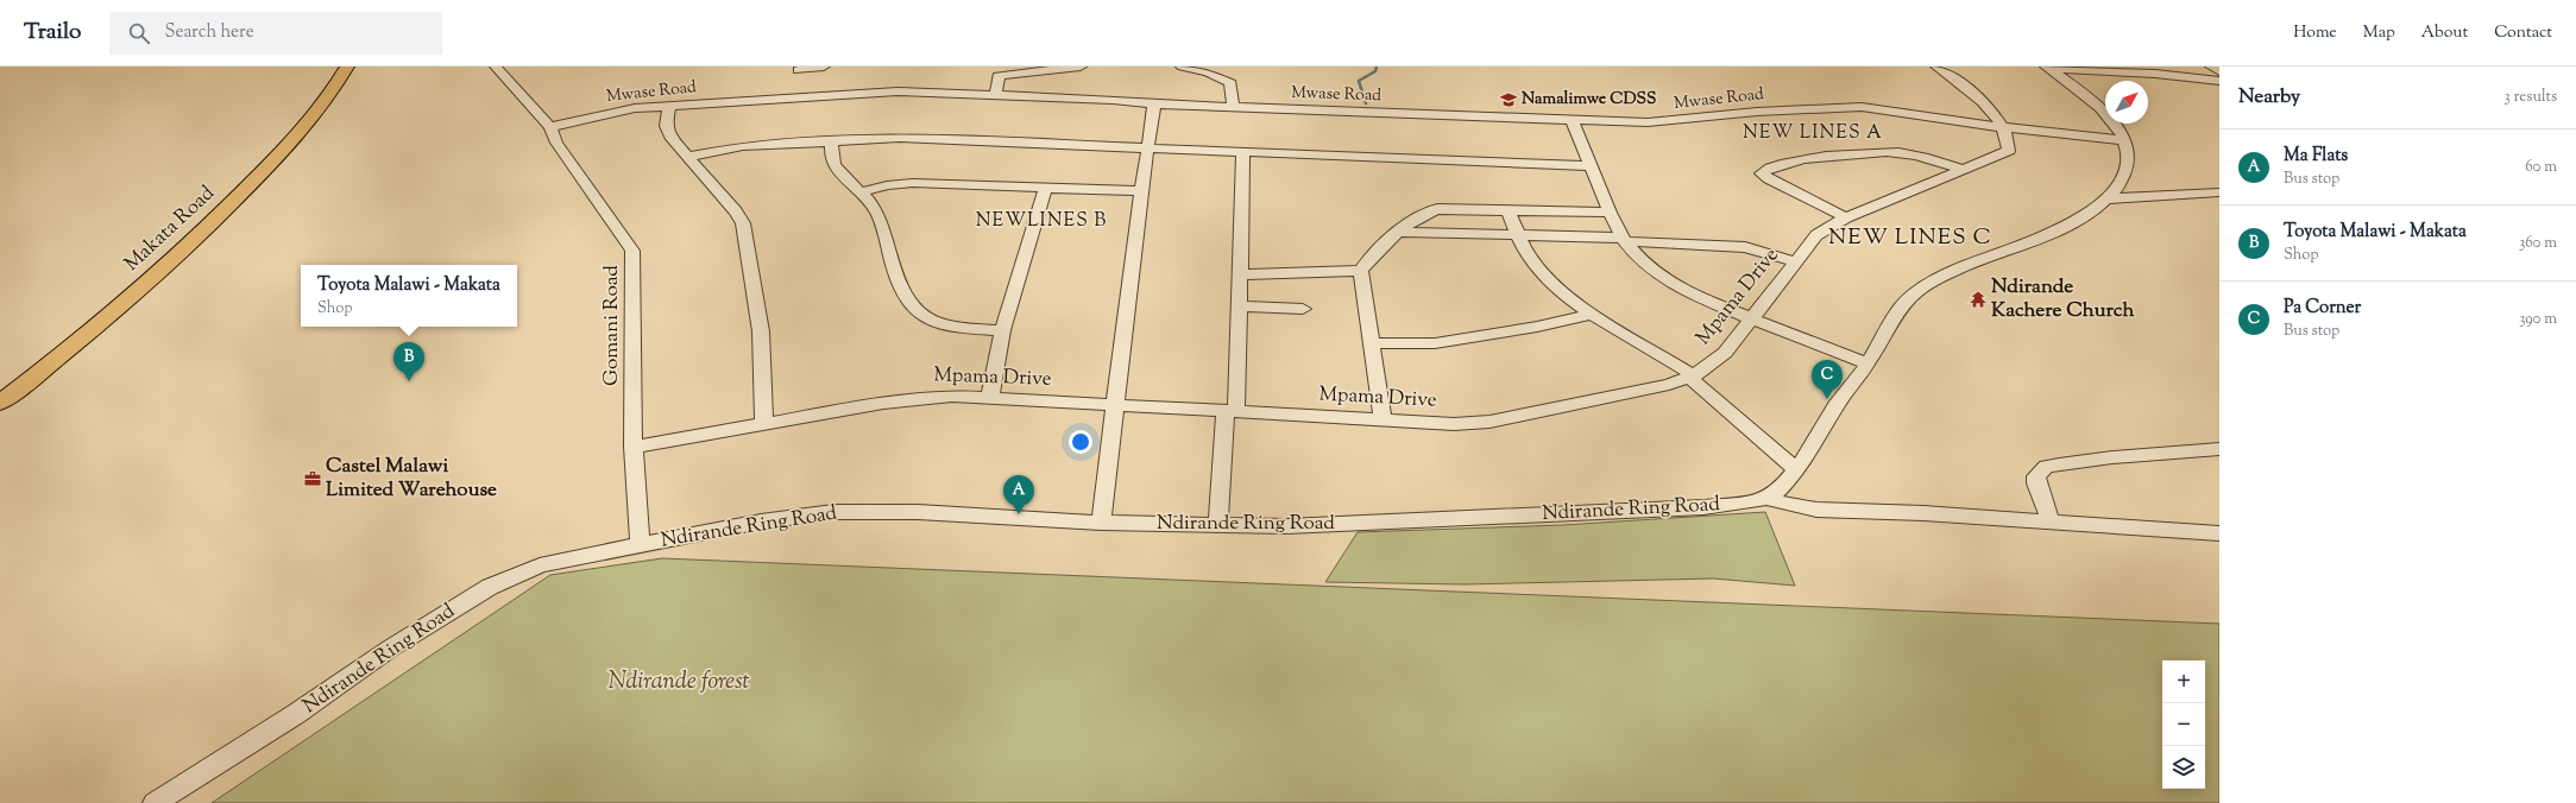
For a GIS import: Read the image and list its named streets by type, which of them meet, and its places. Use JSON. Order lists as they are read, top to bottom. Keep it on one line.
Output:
{"streets":{"main road":["Makata Road"],"street":["Mwase Road","Mpama Drive","Gomani Road","Ndirande Ring Road"]},"crossings":[["Mwase Road","Mpama Drive"],["Mwase Road","Gomani Road"],["Mpama Drive","Gomani Road"],["Gomani Road","Ndirande Ring Road"]],"districts":["NEW LINES A","NEWLINES B","NEW LINES C"],"parks":["Ndirande forest"],"places":{"school or university":["Namalimwe CDSS"],"temple":["Ndirande Kachere Church"],"office":["Castel Malawi Limited Warehouse"]},"north":"top right","page":{"header":"Trailo","search":"Search here","nav":["Home","Map","About","Contact"],"heading":["Nearby","3 results"],"list":[{"mark":"A","name":"Ma Flats","note":"Bus stop","value":"60 m"},{"mark":"B","name":"Toyota Malawi - Makata","note":"Shop","value":"360 m"},{"mark":"C","name":"Pa Corner","note":"Bus stop","value":"390 m"}],"popup":["Toyota Malawi - Makata","Shop"],"pins":["B","C","A"],"map_buttons":["+","−"]}}
